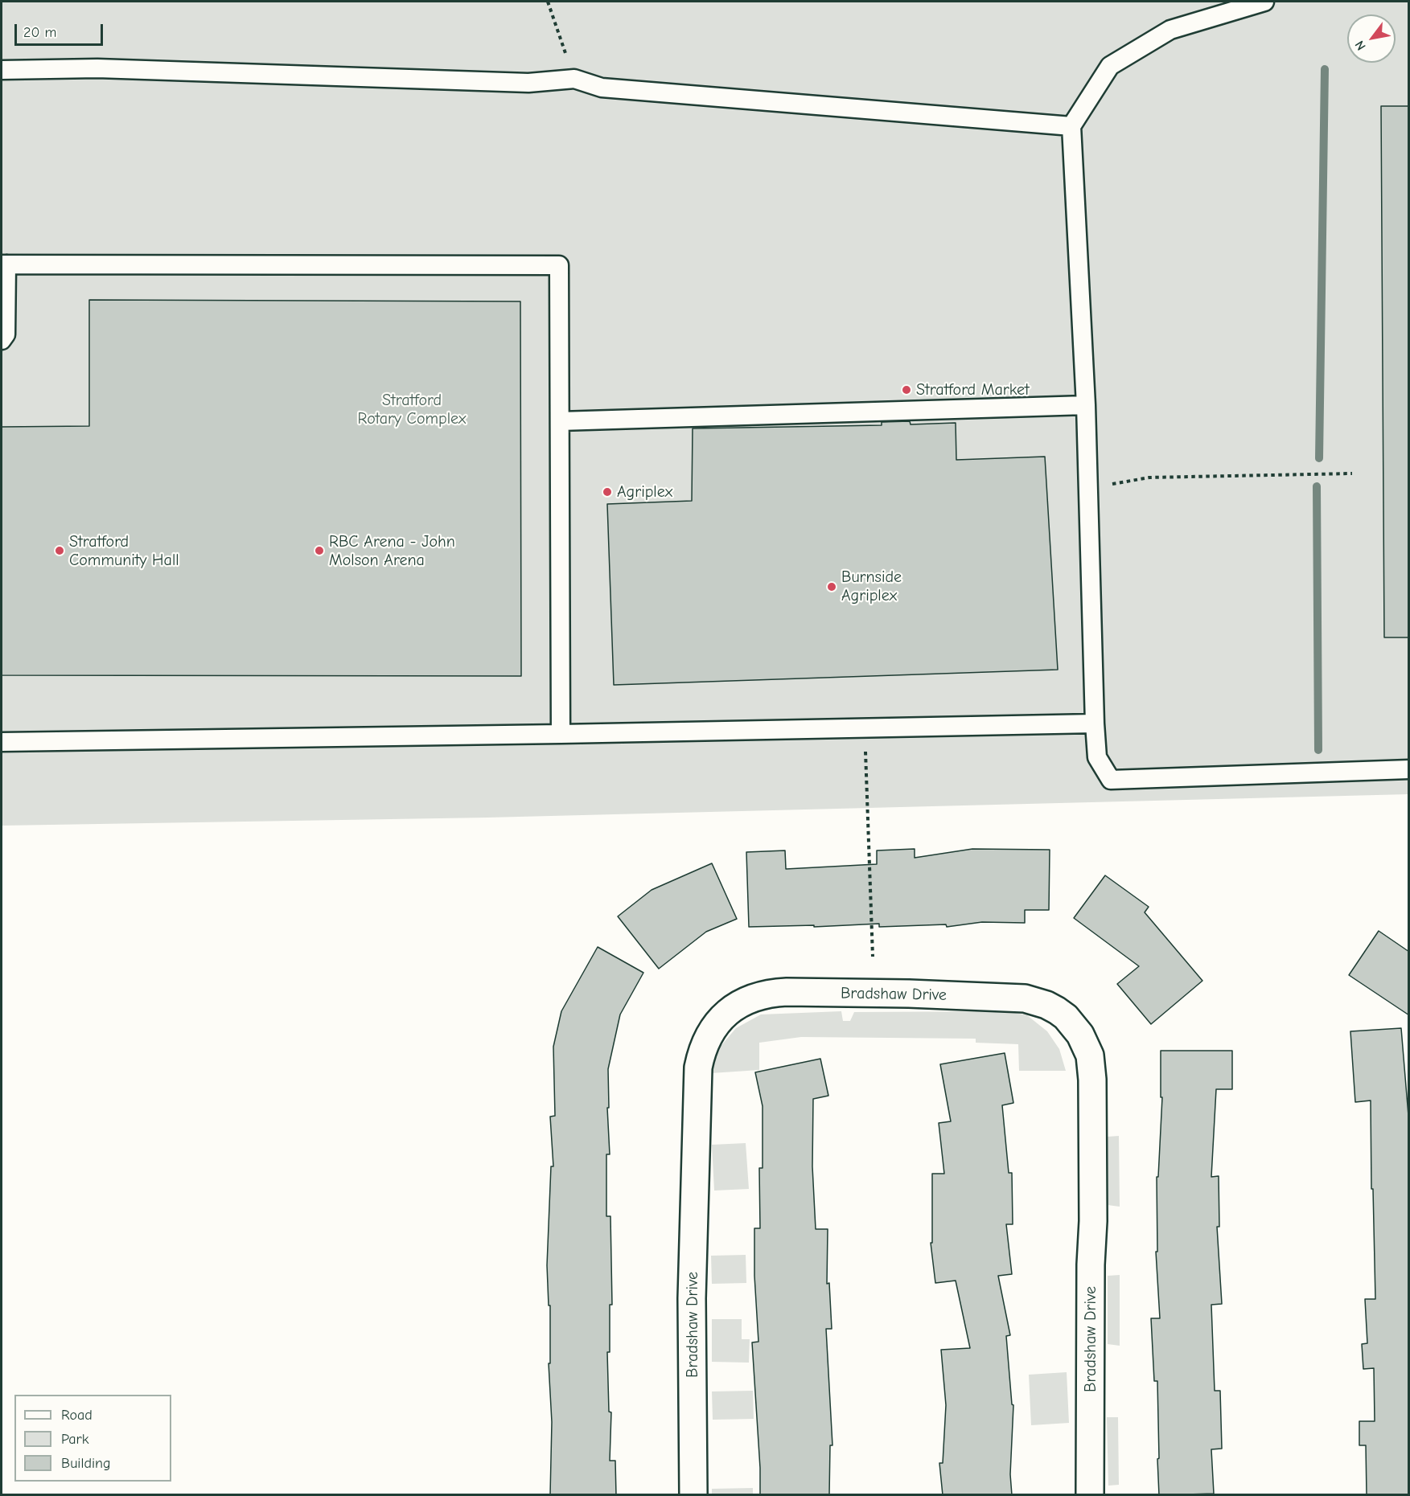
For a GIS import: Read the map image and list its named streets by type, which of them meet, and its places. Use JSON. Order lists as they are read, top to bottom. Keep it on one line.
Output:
{"streets":{"street":["Bradshaw Drive"]},"parks":["Stratford Rotary Complex"],"places":["Stratford Market","Agriplex","Stratford Community Hall","RBC Arena - John Molson Arena","Burnside Agriplex"],"legend":["Road","Park","Building"],"scale_bar":"20 m","north":"bottom left"}
